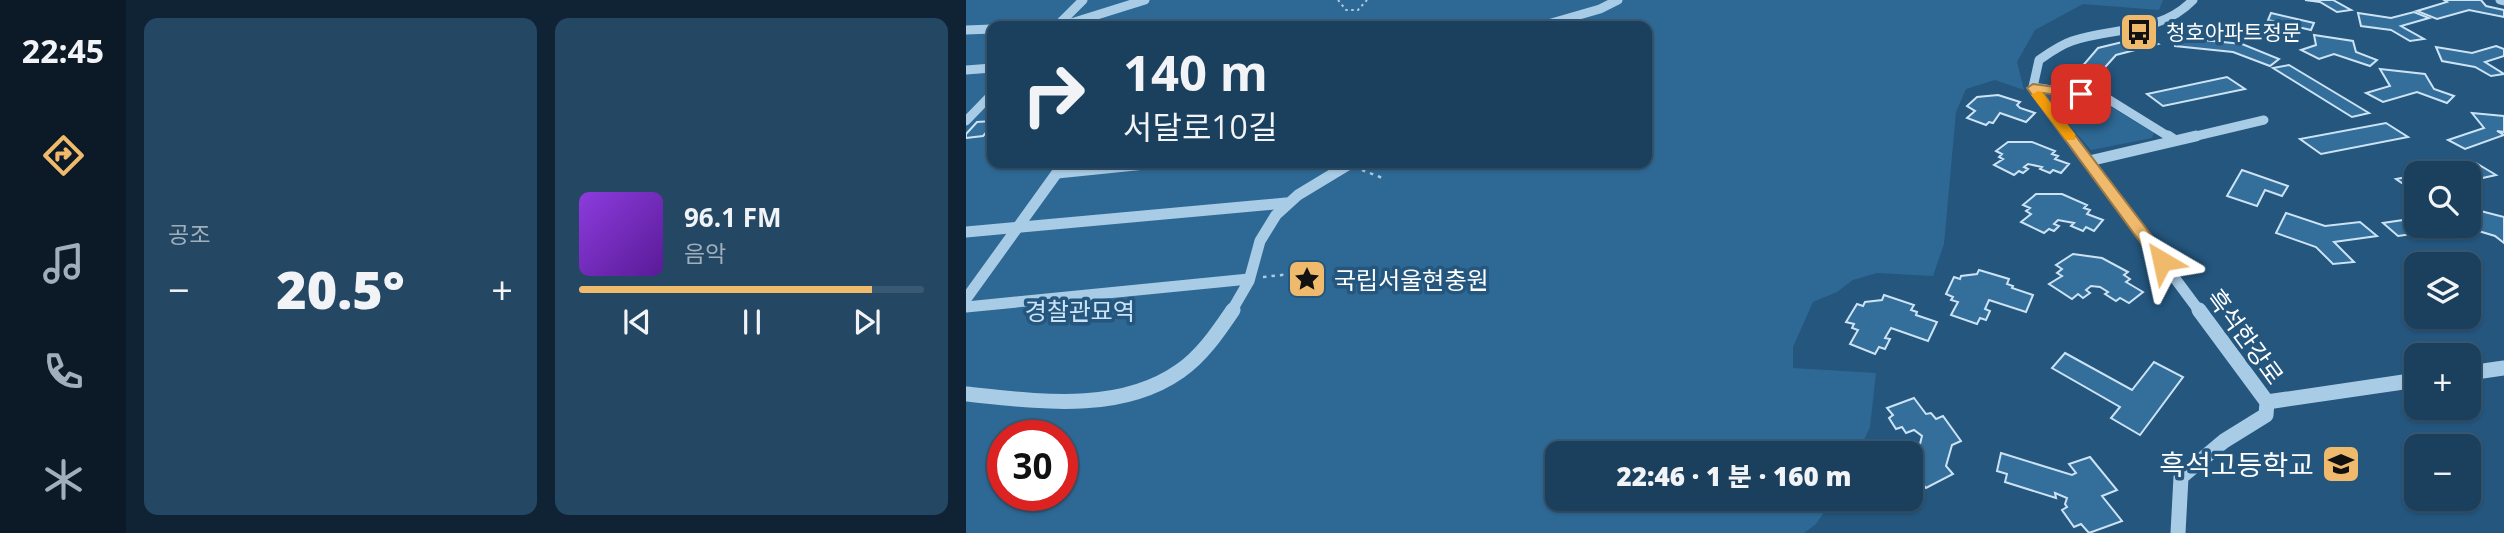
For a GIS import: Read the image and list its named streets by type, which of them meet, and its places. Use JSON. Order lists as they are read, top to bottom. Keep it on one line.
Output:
{"streets":{"street":["흑석한강로"]},"parks":["경찰관묘역"],"places":{"bus stop":["청호아파트정문"],"place":["국립서울현충원"],"school or university":["흑석고등학교"]},"page":{"tabs":"22:45","tile":"공조","turn":["140 m","서달로10길"],"map_buttons":["+","−"],"song":["96.1 FM","음악"],"heat":["−","20.5°","+"],"limit":"30","trip":"22:46 · 1 분 · 160 m"}}
